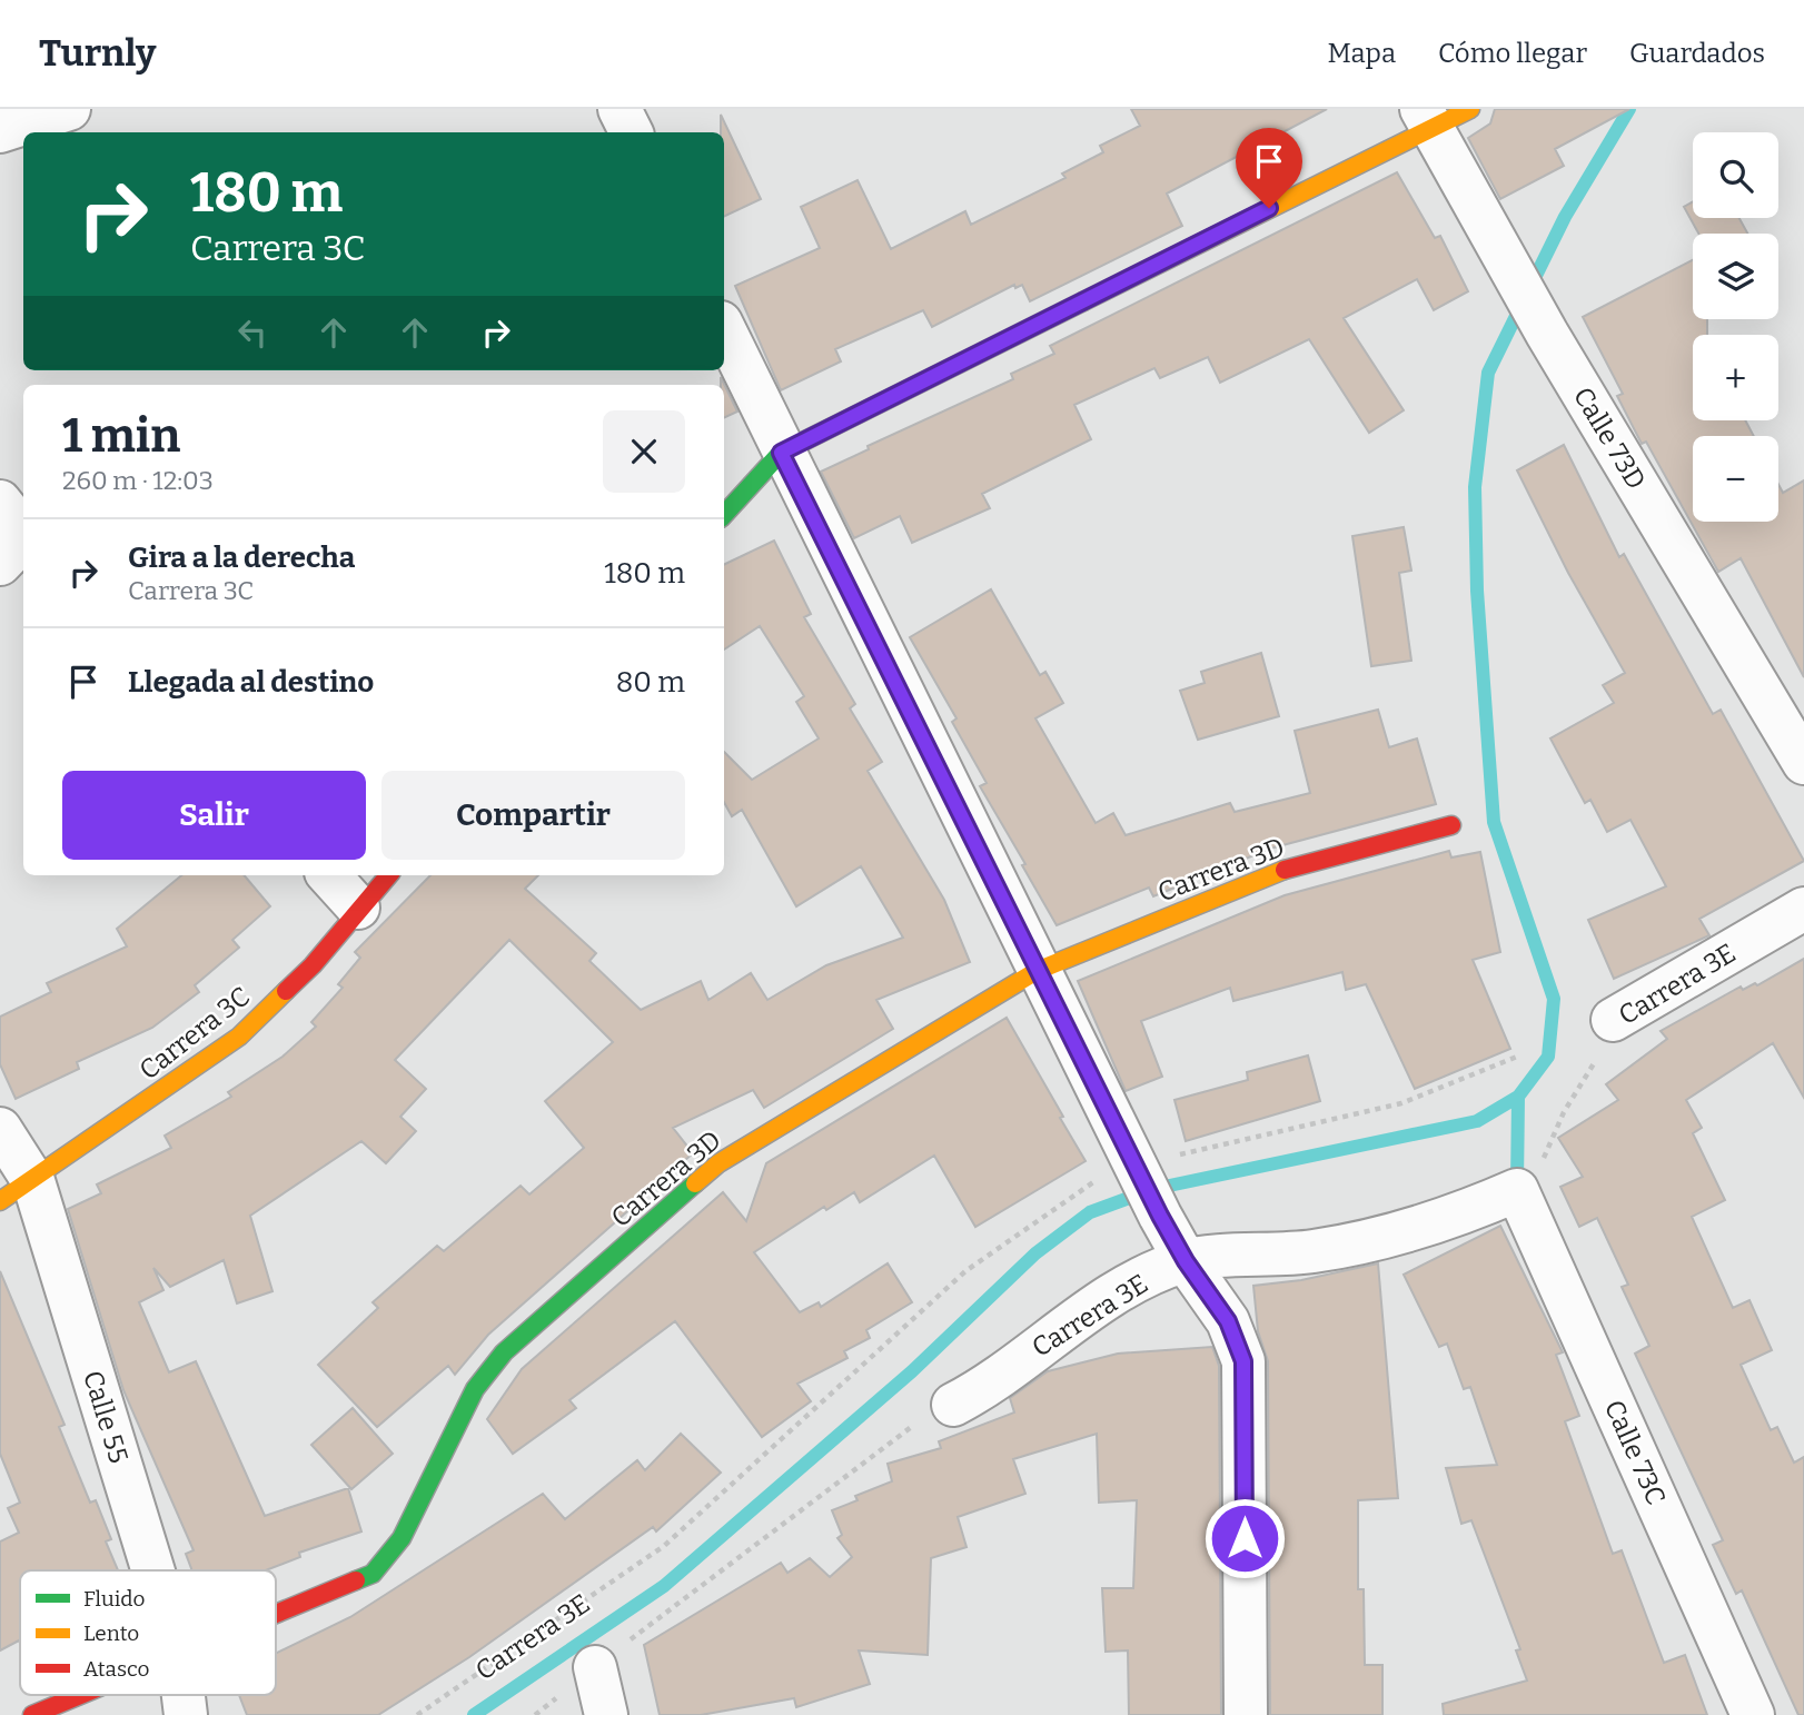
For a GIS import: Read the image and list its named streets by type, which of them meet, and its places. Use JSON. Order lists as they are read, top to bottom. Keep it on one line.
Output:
{"streets":{"street":["Calle 73D","Carrera 3D","Carrera 3E","Carrera 3C","Calle 55","Calle 73C"]},"crossings":[["Carrera 3E","Calle 73C"],["Carrera 3C","Calle 55"]],"legend":["Fluido","Lento","Atasco"],"page":{"header":"Turnly","nav":["Mapa","Cómo llegar","Guardados"],"map_buttons":["+","−"],"turn":["180 m","Carrera 3C"],"heading":["1 min","260 m · 12:03"],"list":[{"name":"Gira a la derecha","note":"Carrera 3C","value":"180 m"},{"name":"Llegada al destino","value":"80 m"}],"buttons":["Salir","Compartir"]}}
